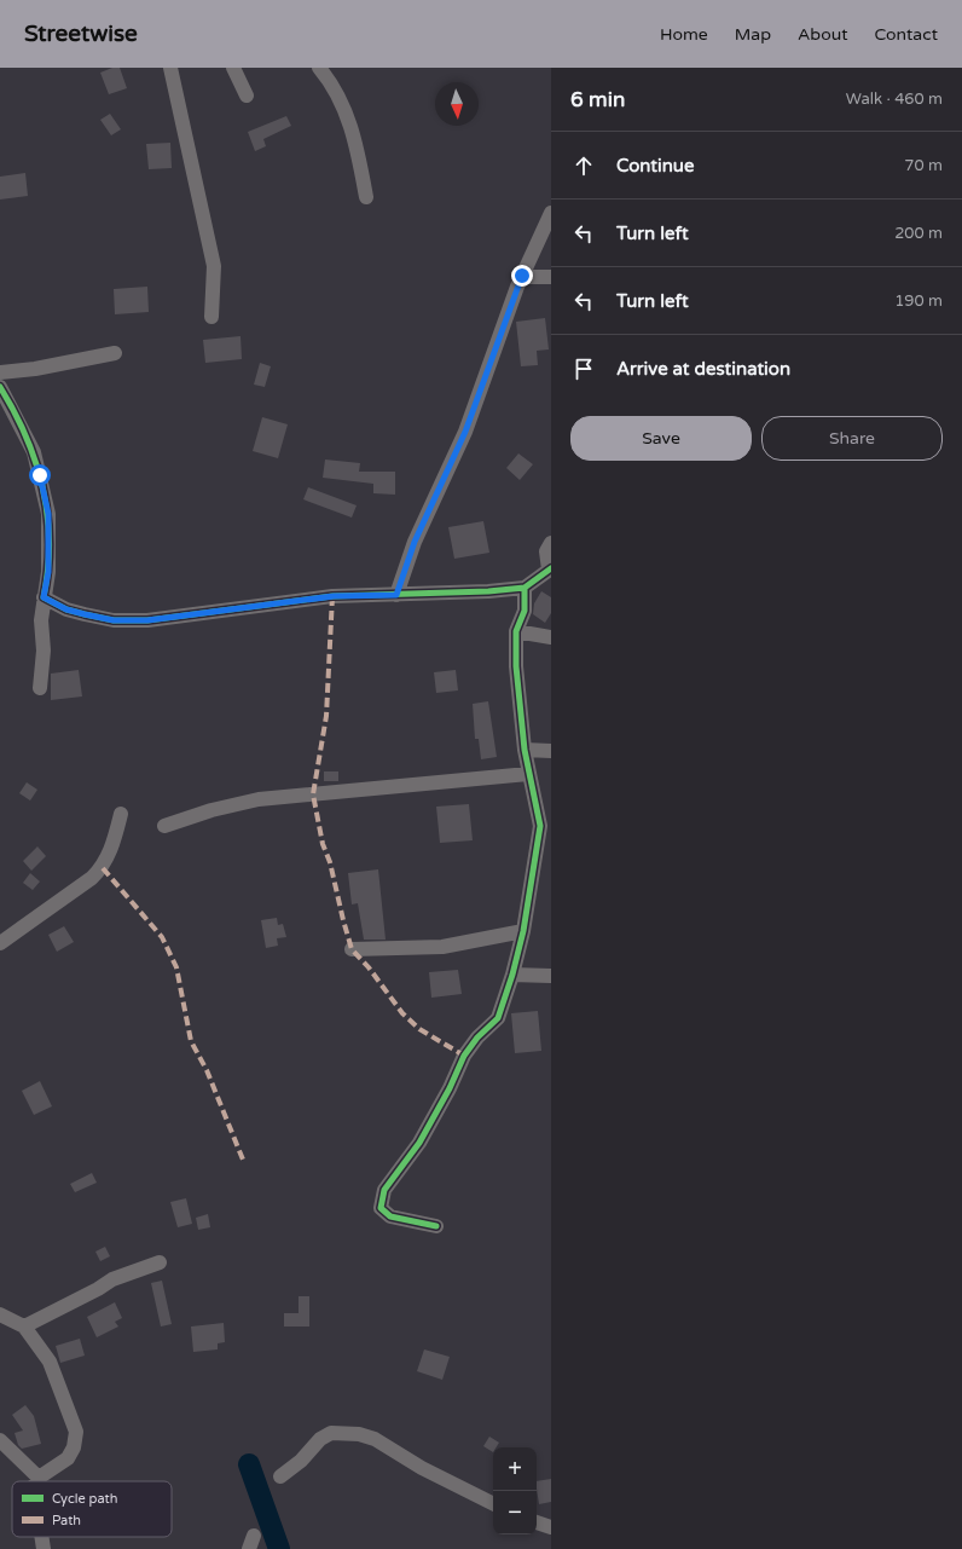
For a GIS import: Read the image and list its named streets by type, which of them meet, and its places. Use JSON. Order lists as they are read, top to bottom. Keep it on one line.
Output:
{"legend":["Cycle path","Path"],"north":"bottom","page":{"header":"Streetwise","nav":["Home","Map","About","Contact"],"heading":["6 min","Walk · 460 m"],"list":[["Continue","70 m"],["Turn left","200 m"],["Turn left","190 m"],"Arrive at destination"],"buttons":["Save","Share"],"map_buttons":["+","−"]}}
